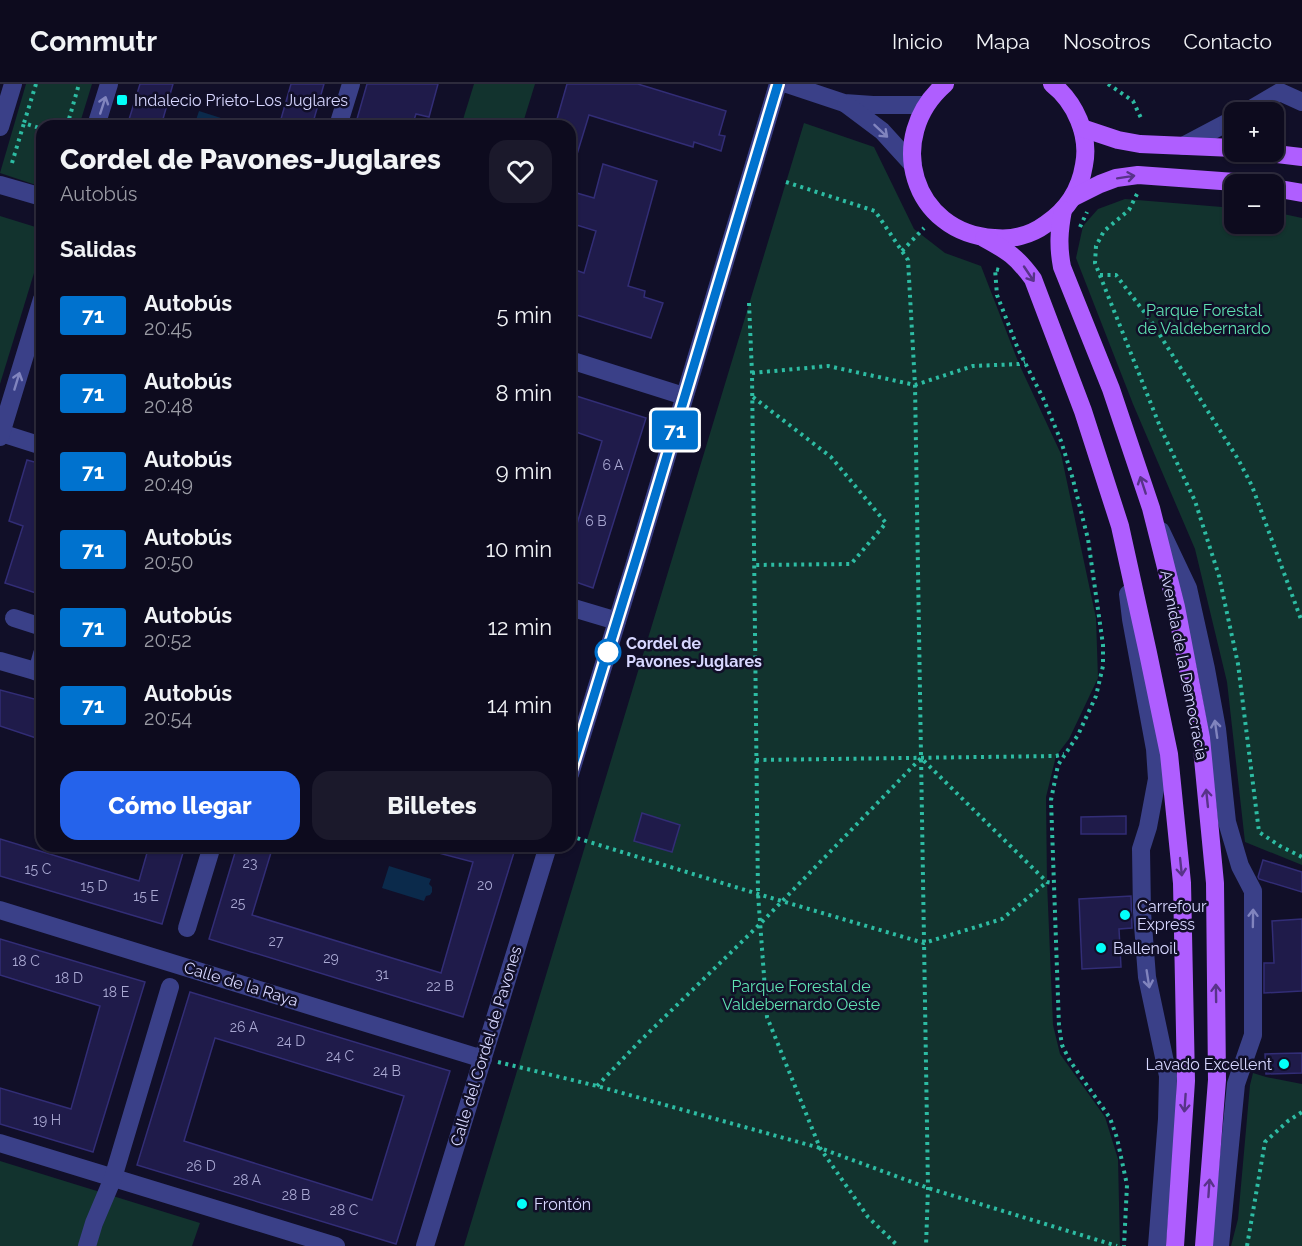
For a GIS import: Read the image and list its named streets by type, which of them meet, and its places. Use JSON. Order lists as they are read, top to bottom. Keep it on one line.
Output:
{"streets":{"main road":["Avenida de la Democracia"],"street":["Calle de la Raya","Calle del Cordel de Pavones"]},"crossings":[["Calle de la Raya","Calle del Cordel de Pavones"]],"parks":["Parque Forestal de Valdebernardo","Parque Forestal de Valdebernardo Oeste"],"places":{"transit":["Indalecio Prieto-Los Juglares"],"other":["Cordel de Pavones-Juglares","Carrefour Express","Ballenoil","Lavado Excellent","Frontón"]},"lines":["bus line 71"],"house_numbers":["6 A","6 B","23","15 C","20","15 D","15 E","25","27","29","18 C","31","18 D","22 B","18 E","26 A","24 D","24 C","24 B","19 H","26 D","28 A","28 B","28 C"],"page":{"header":"Commutr","nav":["Inicio","Mapa","Nosotros","Contacto"],"on_map":"71","map_buttons":["+","−"],"heading":[["Cordel de Pavones-Juglares","Autobús"],"Salidas"],"list":[{"mark":"71","name":"Autobús","note":"20:45","value":"5 min"},{"mark":"71","name":"Autobús","note":"20:48","value":"8 min"},{"mark":"71","name":"Autobús","note":"20:49","value":"9 min"},{"mark":"71","name":"Autobús","note":"20:50","value":"10 min"},{"mark":"71","name":"Autobús","note":"20:52","value":"12 min"},{"mark":"71","name":"Autobús","note":"20:54","value":"14 min"}],"buttons":["Cómo llegar","Billetes"]}}
